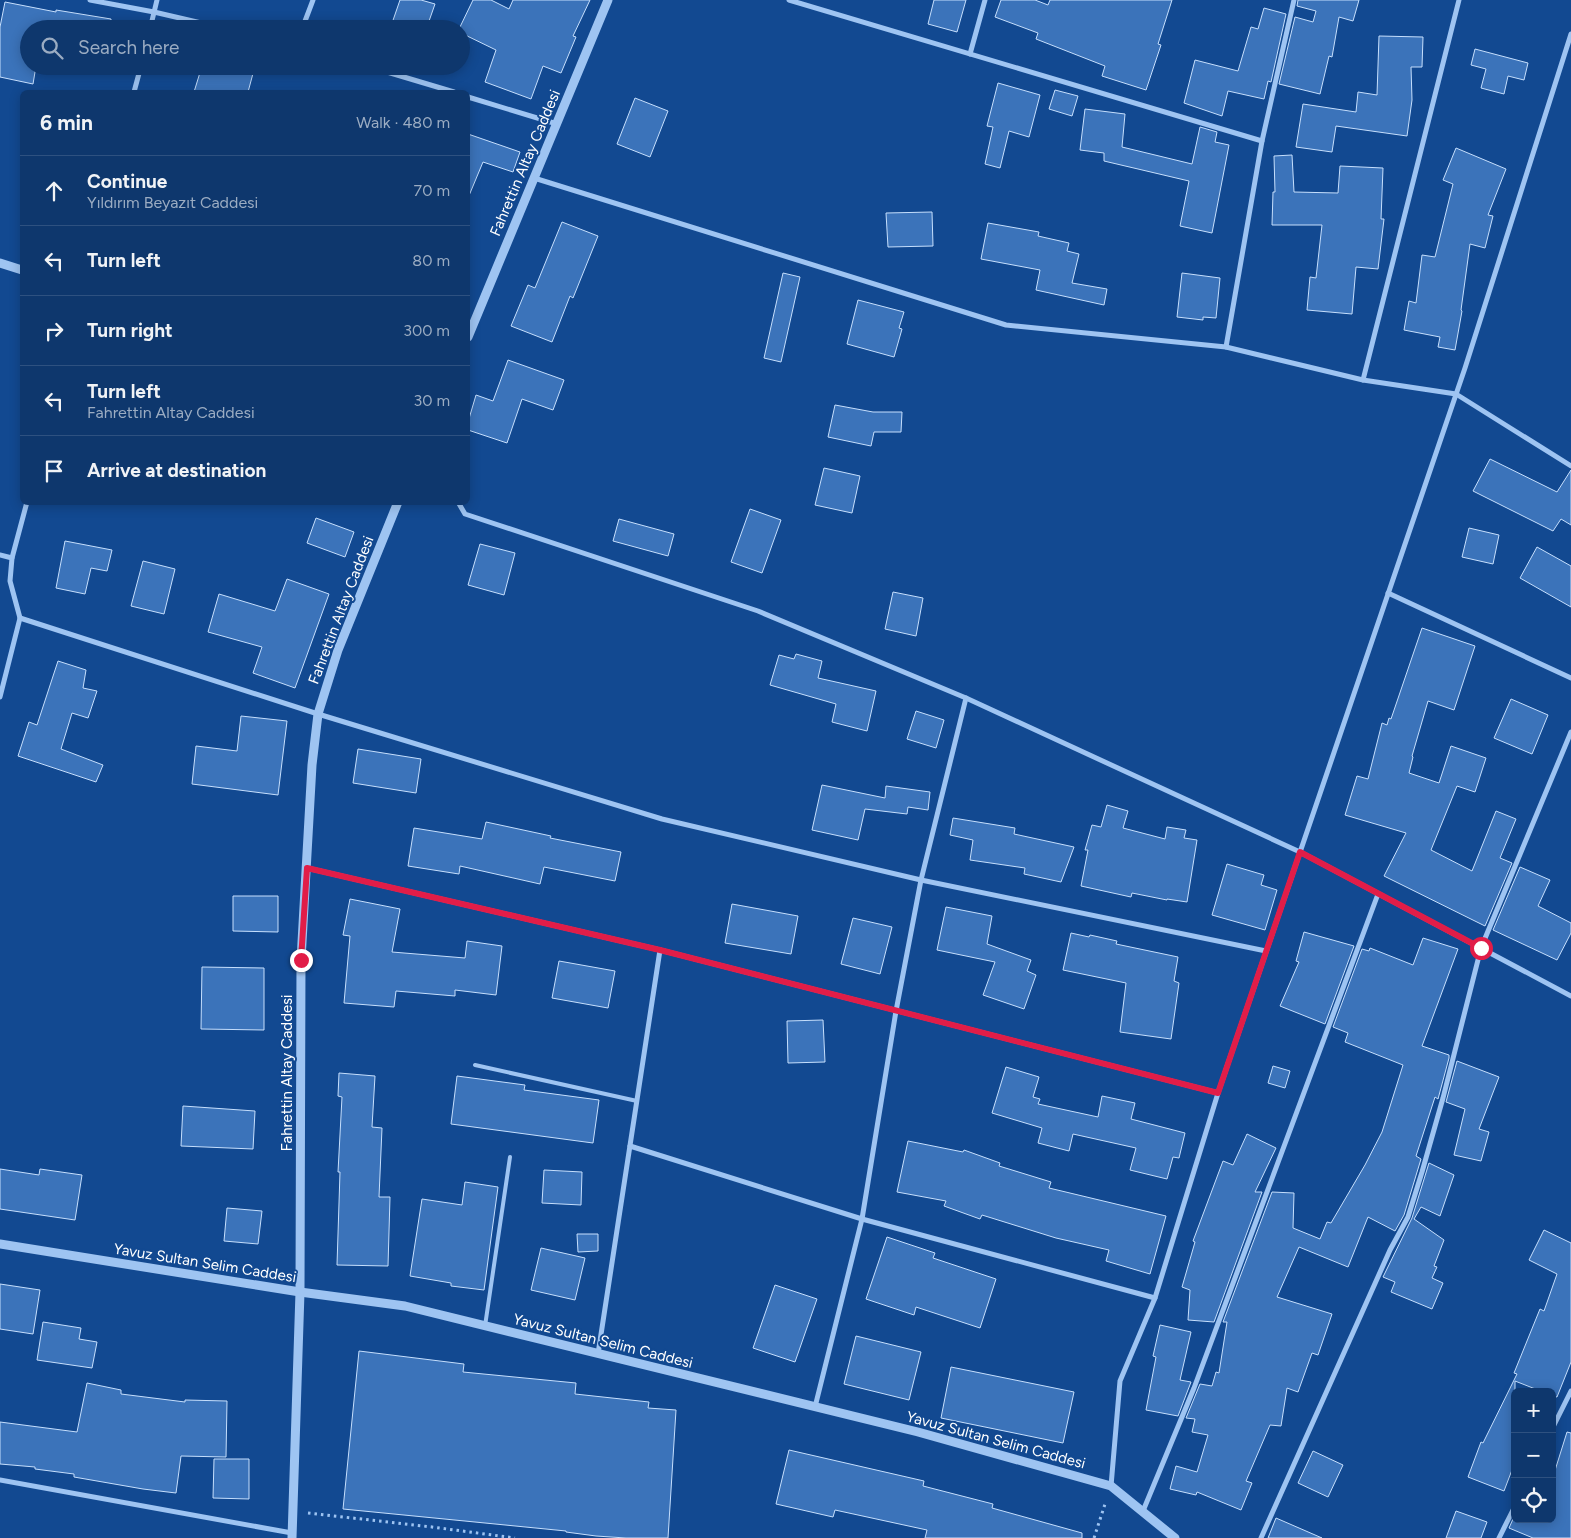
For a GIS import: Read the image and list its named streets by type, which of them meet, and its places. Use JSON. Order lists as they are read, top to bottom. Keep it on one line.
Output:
{"streets":{"street":["Fahrettin Altay Caddesi","Yavuz Sultan Selim Caddesi"]},"crossings":[["Fahrettin Altay Caddesi","Yavuz Sultan Selim Caddesi"]],"page":{"search":"Search here","heading":["6 min","Walk · 480 m"],"list":[["Continue","Yıldırım Beyazıt Caddesi","70 m"],["Turn left","80 m"],["Turn right","300 m"],["Turn left","Fahrettin Altay Caddesi","30 m"],"Arrive at destination"],"map_buttons":["+","−"]}}
